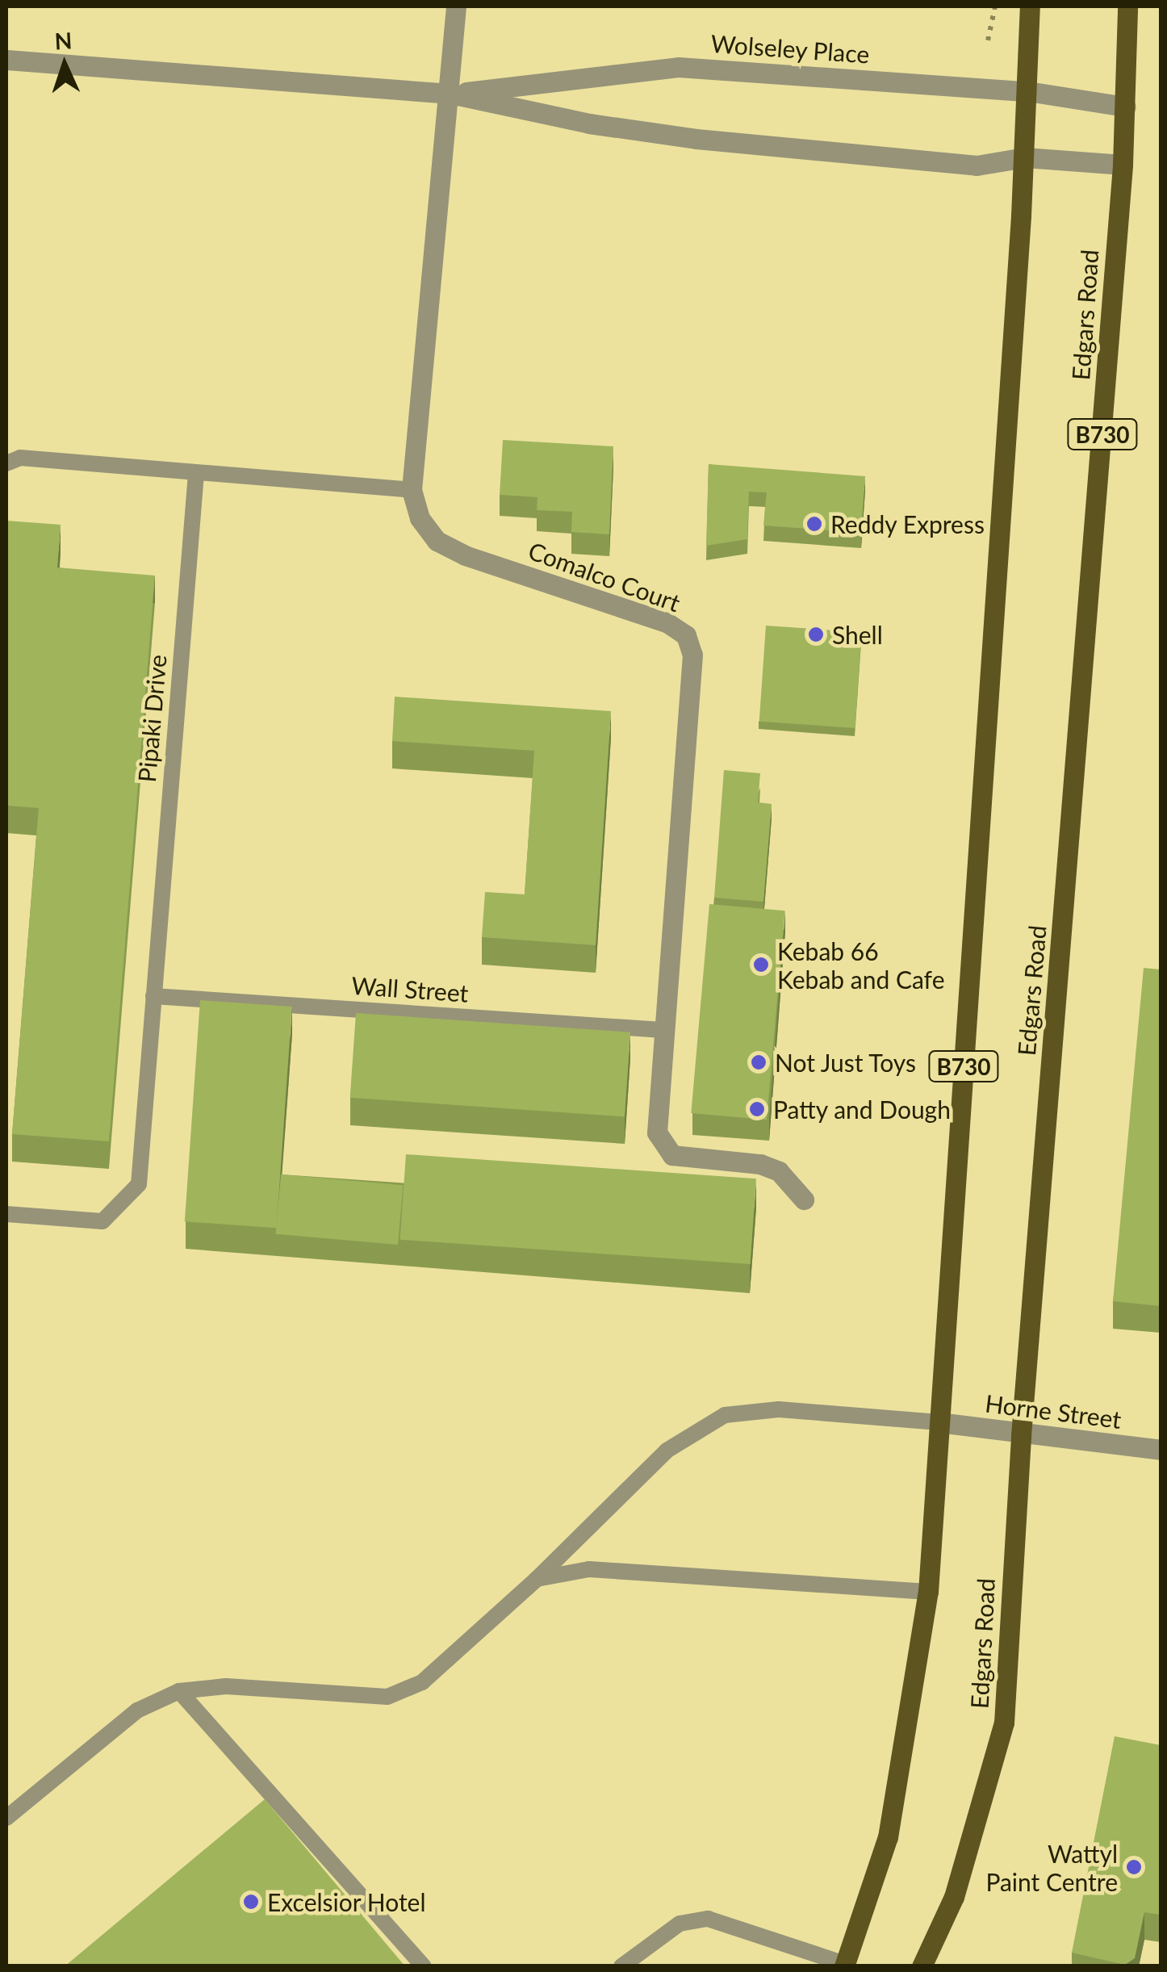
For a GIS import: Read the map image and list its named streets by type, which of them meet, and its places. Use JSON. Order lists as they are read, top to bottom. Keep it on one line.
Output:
{"streets":{"main road":["Edgars Road","B730"],"street":["Wolseley Place","Comalco Court","Horne Street"],"lane":["Pipaki Drive","Wall Street"]},"crossings":[["Wolseley Place","Edgars Road"],["Wolseley Place","B730"],["Wolseley Place","Comalco Court"],["Edgars Road","Horne Street"],["B730","Horne Street"],["Comalco Court","Wall Street"],["Pipaki Drive","Wall Street"]],"places":["Reddy Express","Shell","Kebab 66 Kebab and Cafe","Not Just Toys","Patty and Dough","Wattyl Paint Centre","Excelsior Hotel"],"north":"top"}
